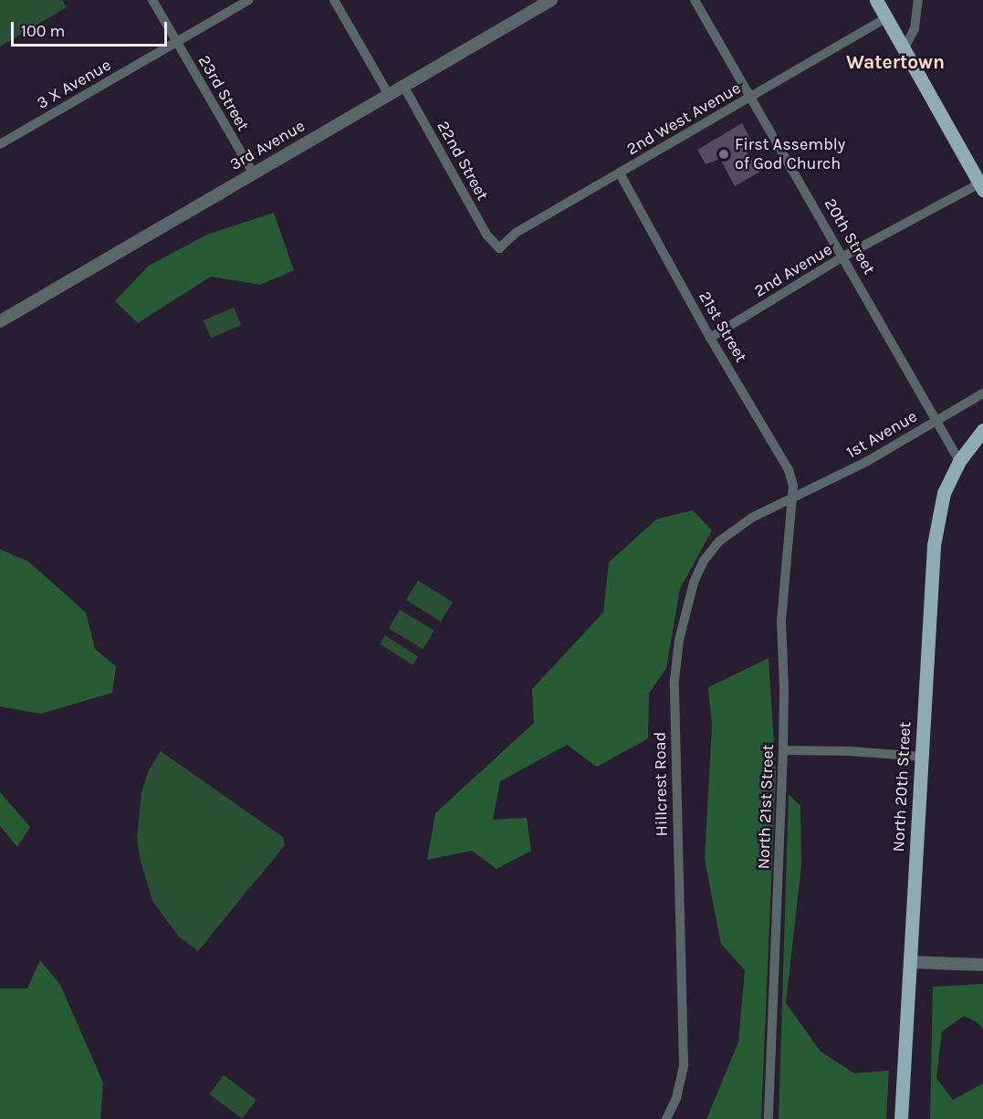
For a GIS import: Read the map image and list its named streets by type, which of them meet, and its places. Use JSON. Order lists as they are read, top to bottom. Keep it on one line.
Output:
{"streets":{"main road":["North 20th Street"],"street":["3 X Avenue","23rd Street","2nd West Avenue","3rd Avenue","22nd Street","20th Street","2nd Avenue","21st Street","1st Avenue","Hillcrest Road","North 21st Street"]},"crossings":[["3 X Avenue","23rd Street"],["23rd Street","3rd Avenue"],["2nd West Avenue","22nd Street"],["2nd West Avenue","20th Street"],["2nd West Avenue","21st Street"],["3rd Avenue","22nd Street"],["20th Street","2nd Avenue"],["20th Street","1st Avenue"],["20th Street","North 20th Street"],["2nd Avenue","21st Street"],["21st Street","1st Avenue"],["21st Street","Hillcrest Road"],["21st Street","North 21st Street"],["1st Avenue","Hillcrest Road"],["1st Avenue","North 21st Street"],["Hillcrest Road","North 21st Street"]],"districts":["Watertown"],"places":["First Assembly of God Church"],"scale_bar":"100 m"}
